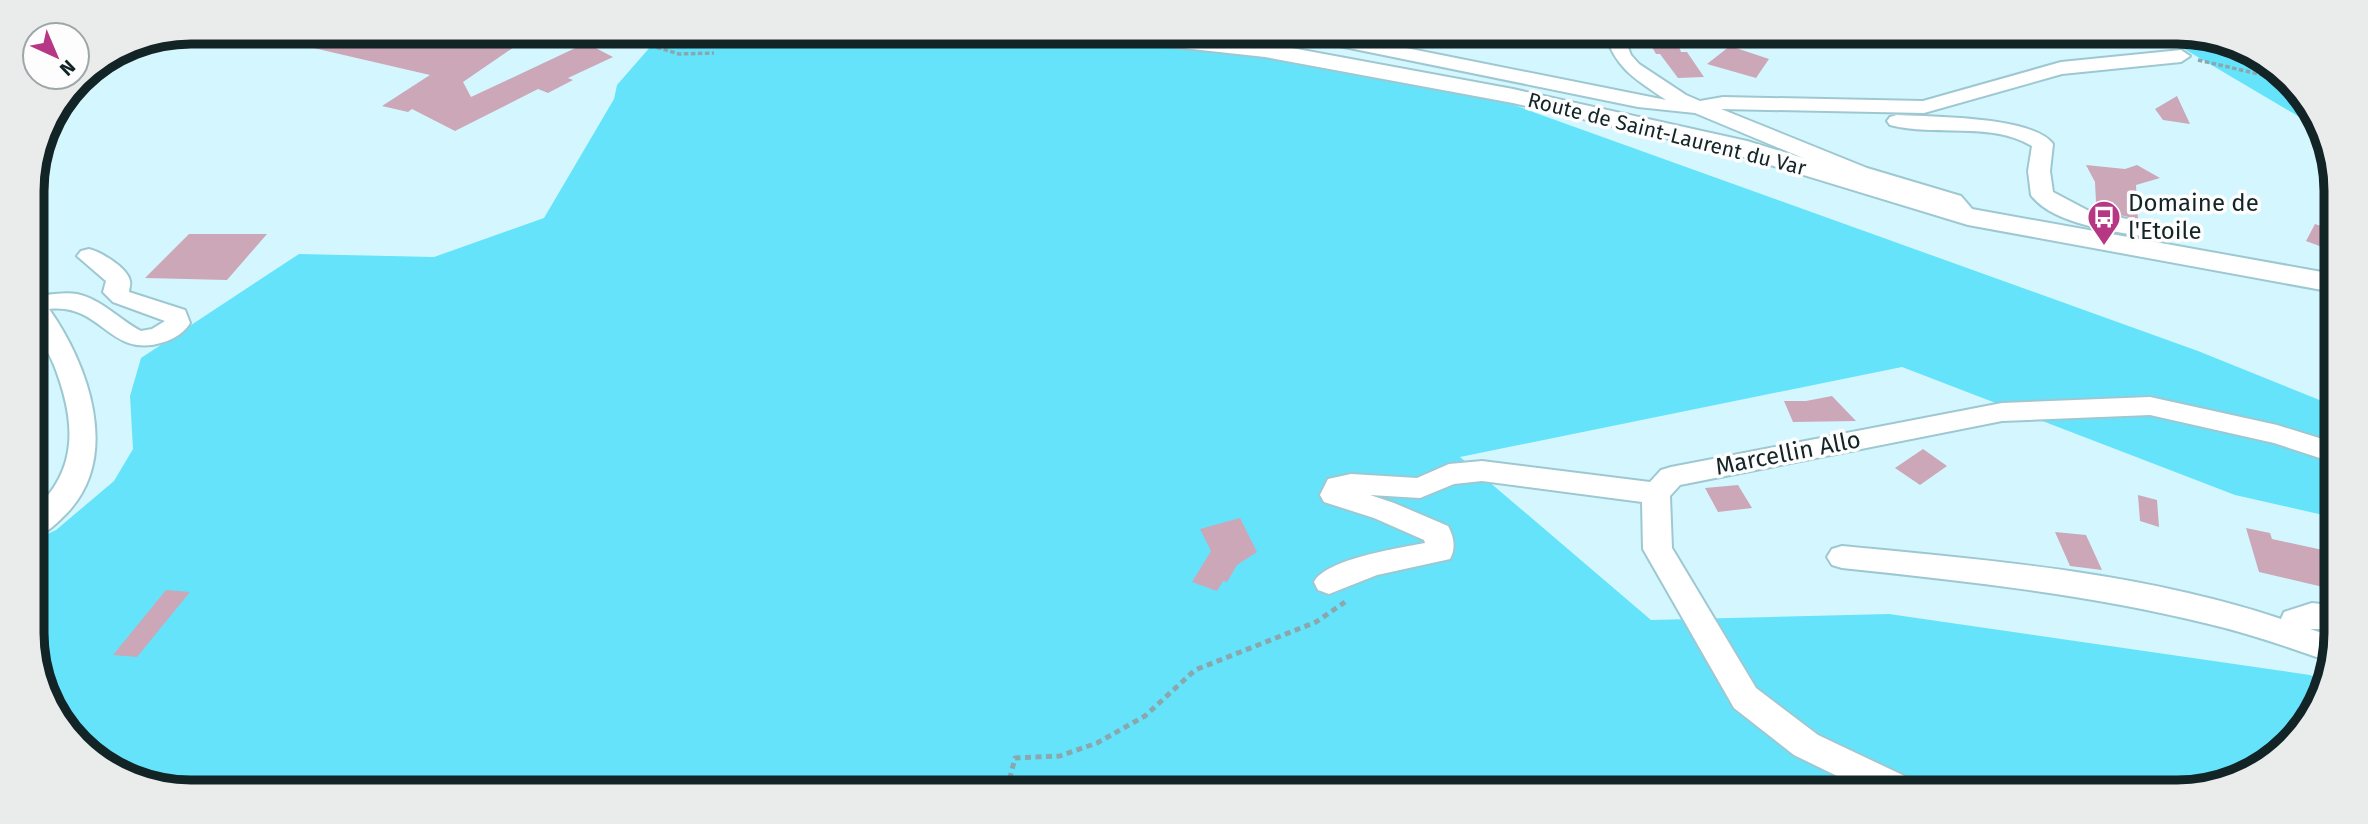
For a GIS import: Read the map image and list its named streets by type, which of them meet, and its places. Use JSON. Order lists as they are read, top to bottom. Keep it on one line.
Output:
{"streets":{"main road":["Route de Saint-Laurent du Var"],"street":["Marcellin Allo"]},"places":{"bus stop":["Domaine de l'Etoile"]},"north":"bottom right"}
